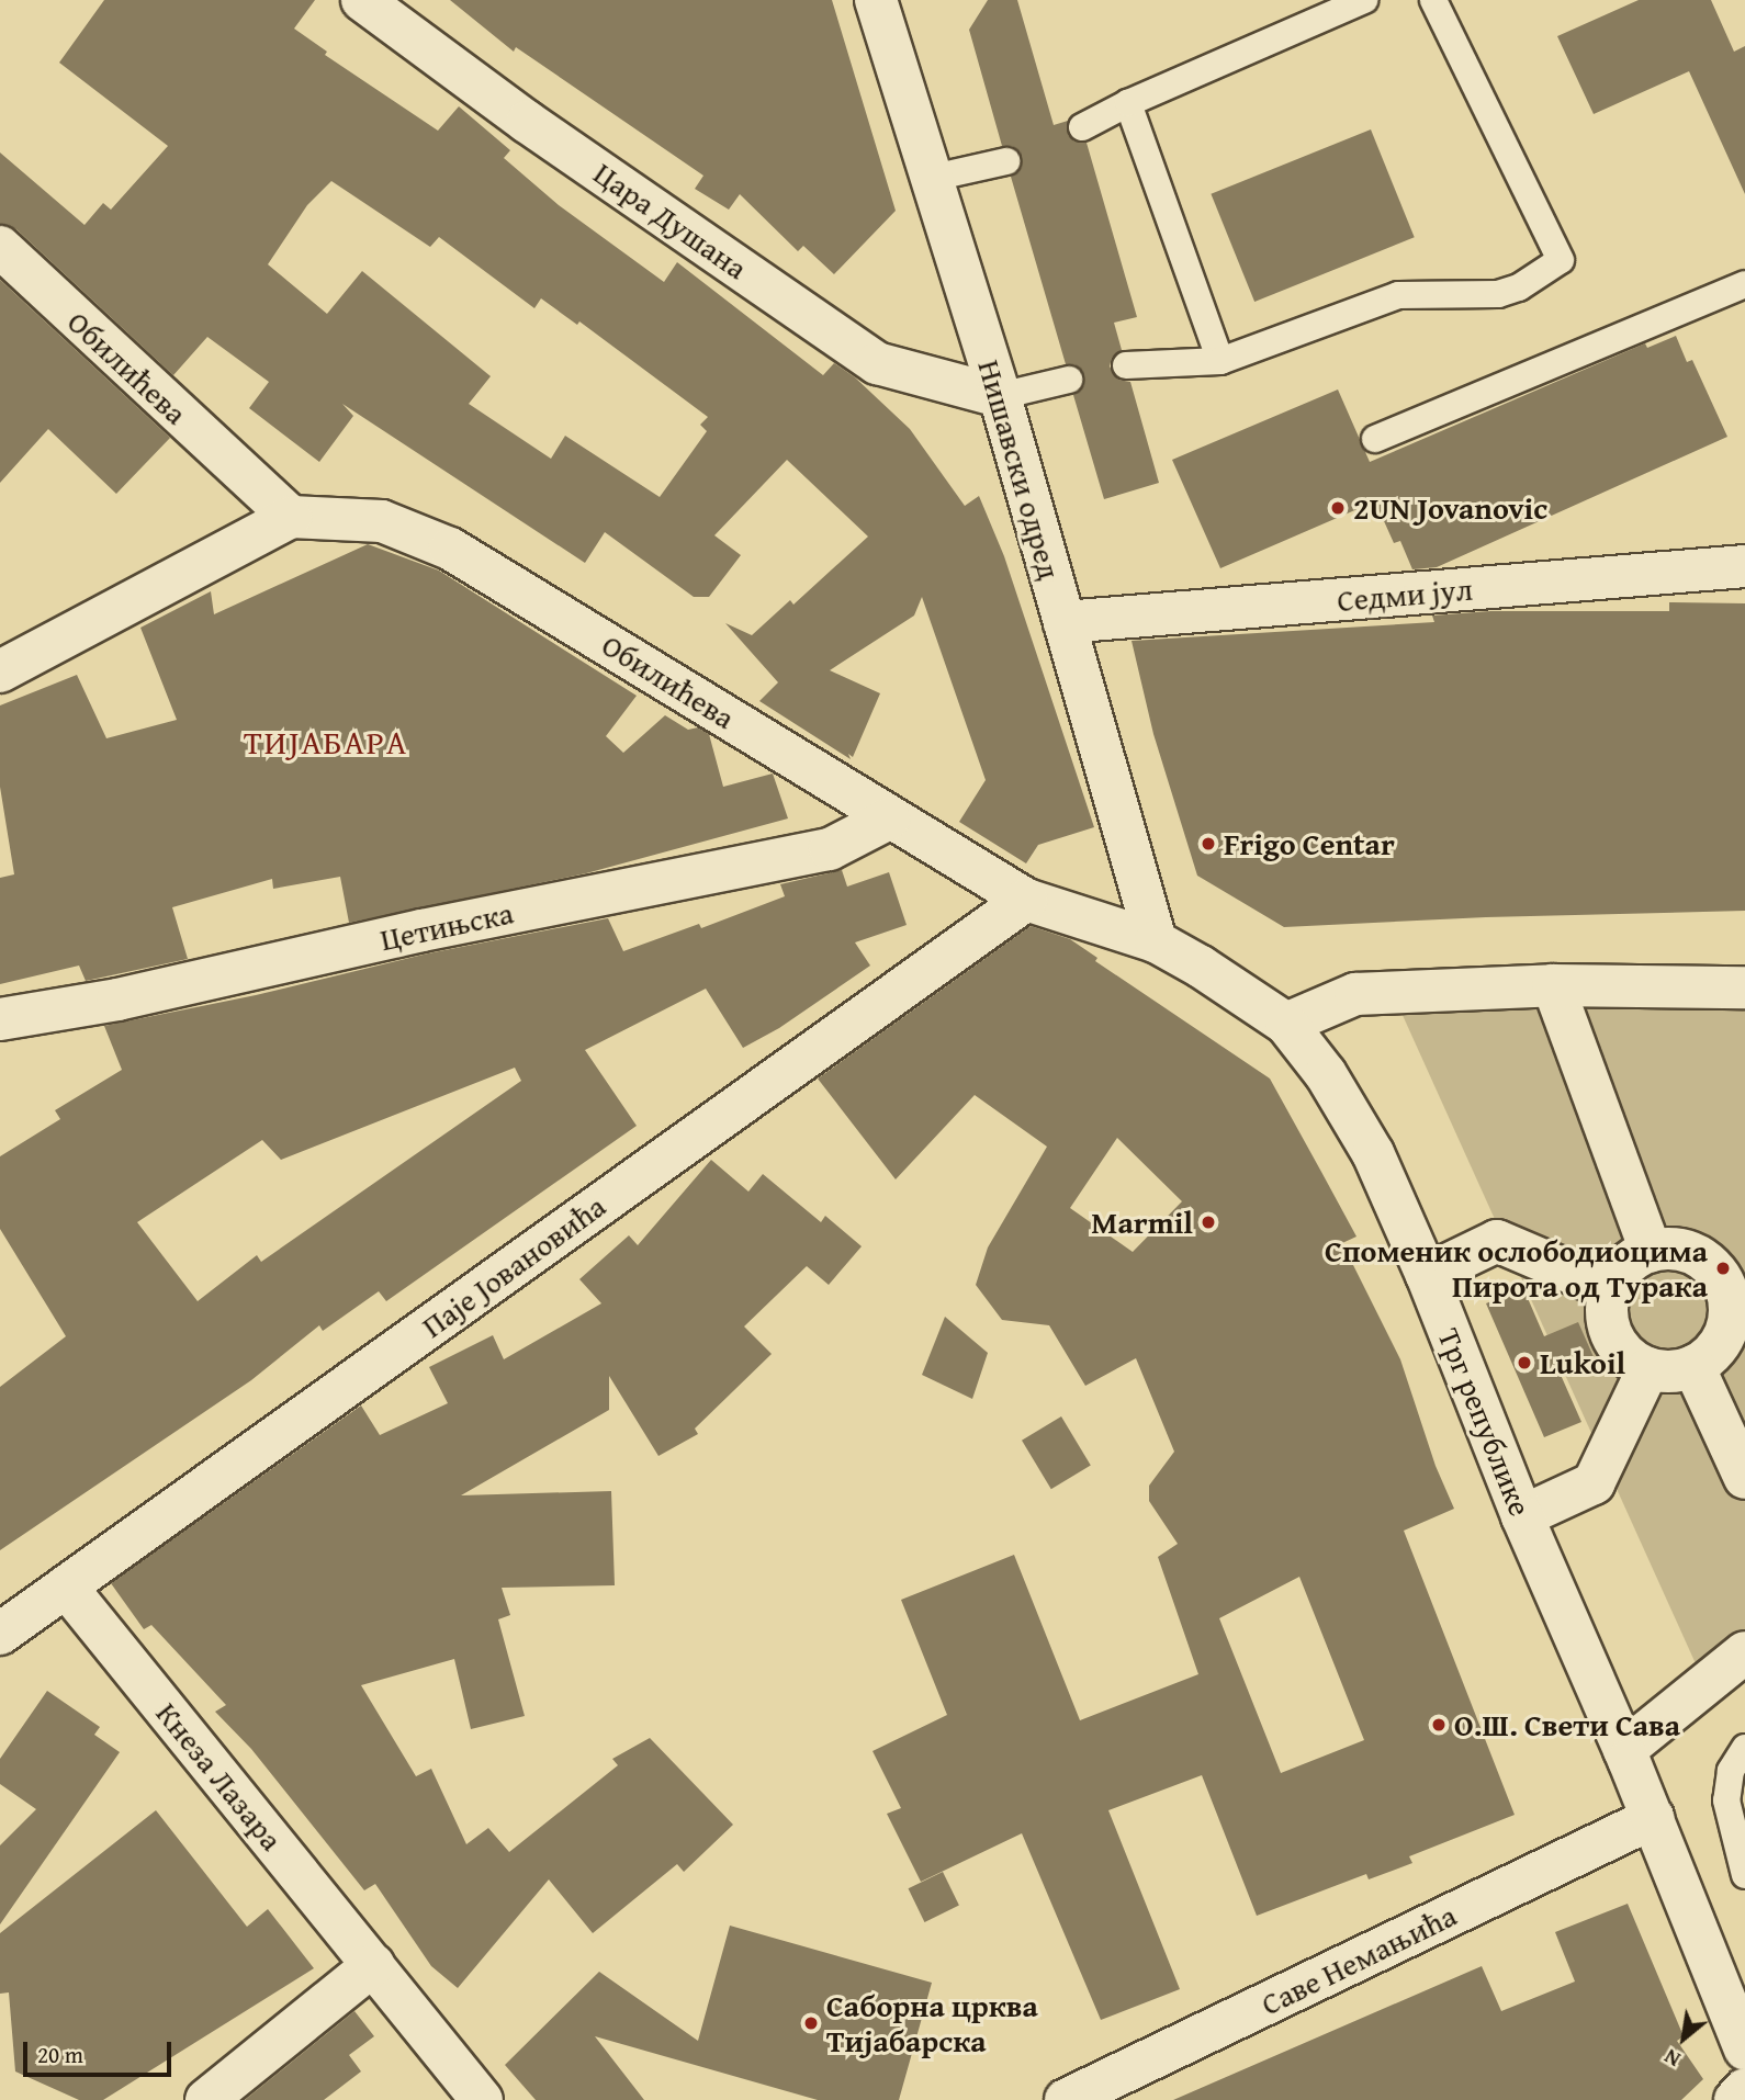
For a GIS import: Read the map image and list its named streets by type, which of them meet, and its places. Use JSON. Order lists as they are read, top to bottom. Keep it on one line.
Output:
{"streets":{"street":["Цара Душана","Обилићева","Нишавски одред","Седми јул","Цетињска","Паје Јовановића","Трг републике","Кнеза Лазара","Саве Немањића"]},"crossings":[["Цара Душана","Нишавски одред"],["Обилићева","Цетињска"],["Обилићева","Паје Јовановића"],["Обилићева","Трг републике"],["Нишавски одред","Седми јул"],["Нишавски одред","Трг републике"],["Паје Јовановића","Трг републике"],["Паје Јовановића","Кнеза Лазара"],["Трг републике","Саве Немањића"]],"districts":["ТИЈАБАРА"],"places":["2UN Jovanovic","Frigo Centar","Marmil","Споменик ослободиоцима Пирота од Турака","Lukoil","О.Ш. Свети Сава","Саборна црква Тијабарска"],"scale_bar":"20 m","north":"bottom left"}
